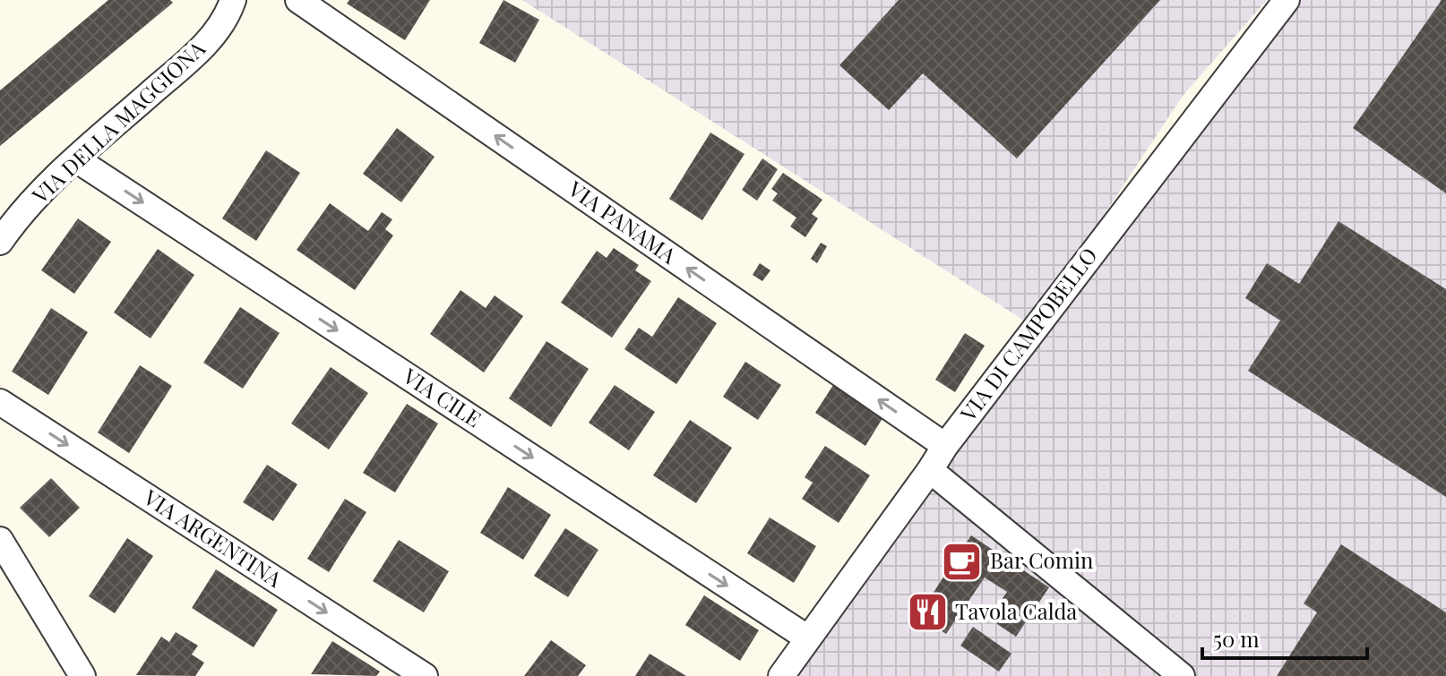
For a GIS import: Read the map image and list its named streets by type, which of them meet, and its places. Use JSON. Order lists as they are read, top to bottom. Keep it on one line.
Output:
{"streets":{"street":["VIA DELLA MAGGIONA","VIA PANAMA","VIA DI CAMPOBELLO","VIA CILE","VIA ARGENTINA"]},"crossings":[["VIA DELLA MAGGIONA","VIA CILE"],["VIA PANAMA","VIA DI CAMPOBELLO"],["VIA DI CAMPOBELLO","VIA CILE"]],"one_way":["VIA PANAMA","VIA CILE","VIA ARGENTINA"],"places":{"cafe":["Bar Comin"],"restaurant":["Tavola Calda"]},"scale_bar":"50 m"}
